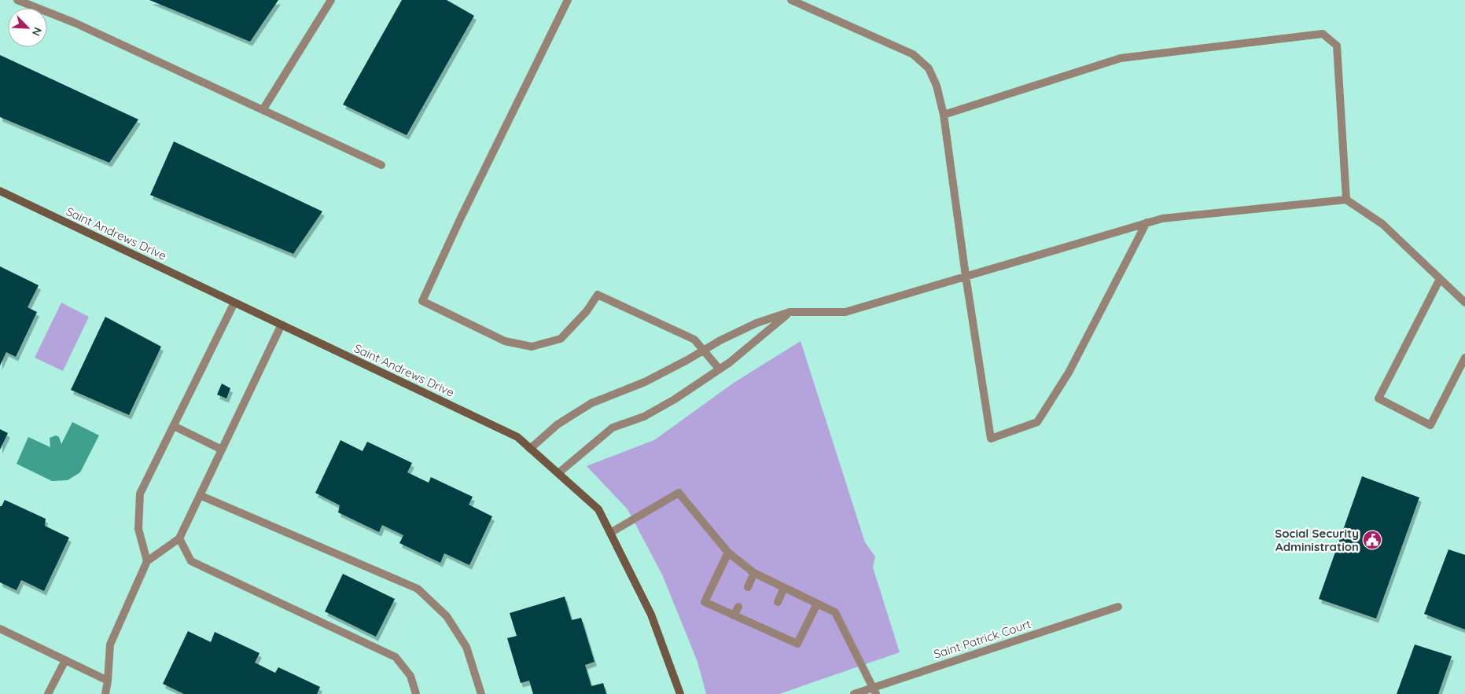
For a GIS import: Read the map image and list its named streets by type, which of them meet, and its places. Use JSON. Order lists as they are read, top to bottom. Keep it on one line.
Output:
{"streets":{"street":["Saint Andrews Drive","Saint Patrick Court"]},"places":{"public building":["Social Security Administration"]},"north":"bottom right"}
